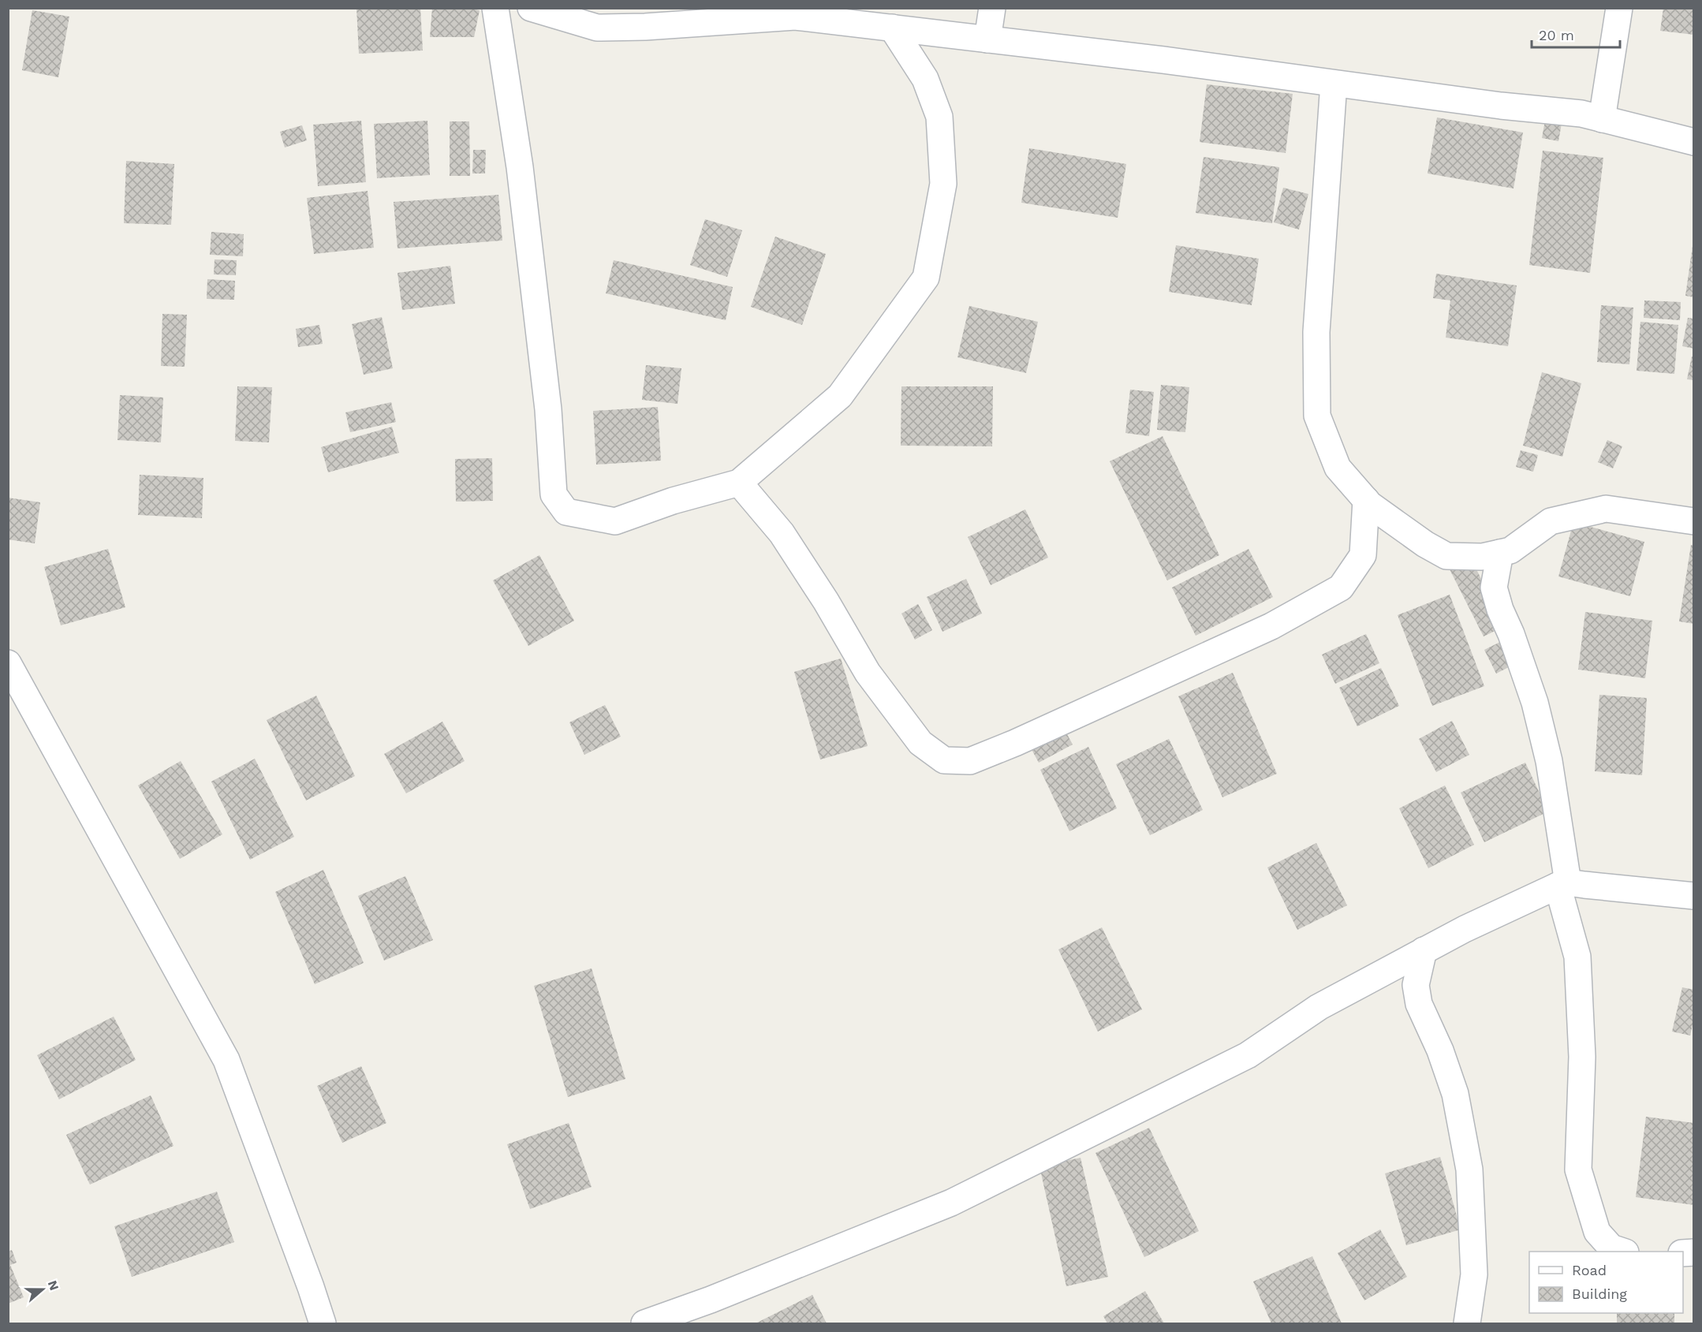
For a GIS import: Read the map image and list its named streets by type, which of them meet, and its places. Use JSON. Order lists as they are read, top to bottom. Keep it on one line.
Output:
{"legend":["Road","Building"],"scale_bar":"20 m","north":"right"}
